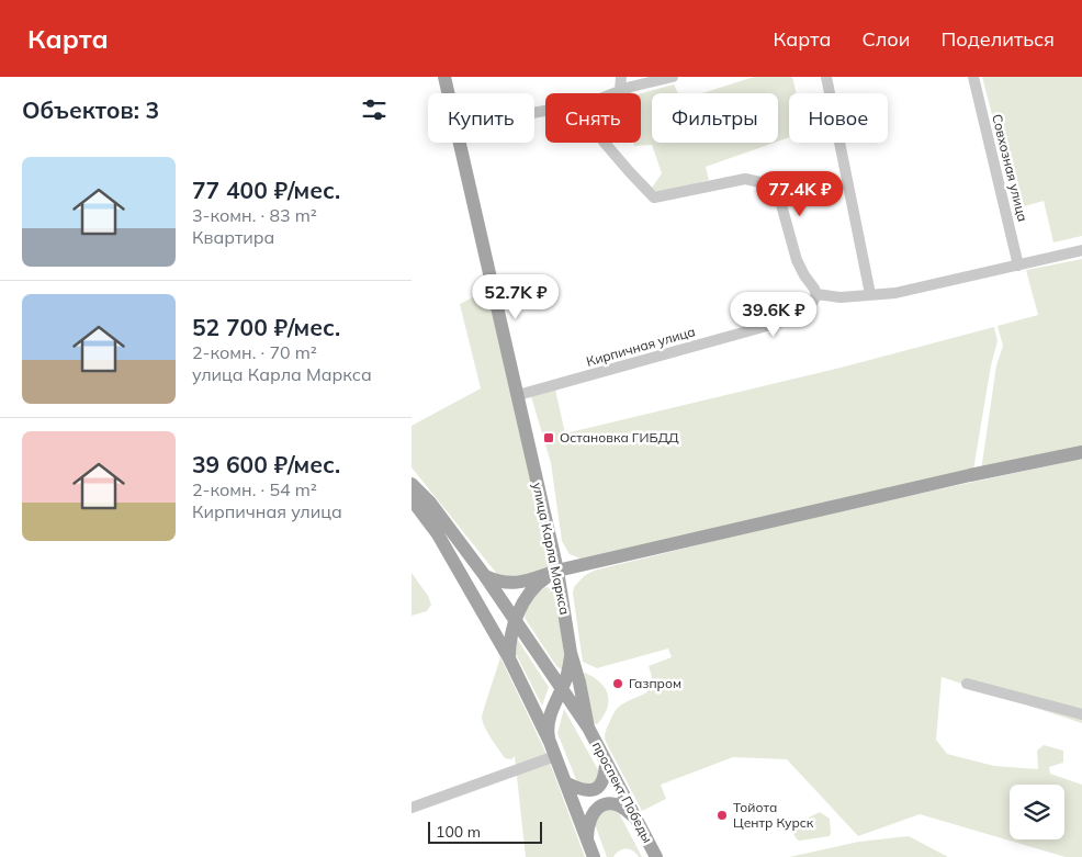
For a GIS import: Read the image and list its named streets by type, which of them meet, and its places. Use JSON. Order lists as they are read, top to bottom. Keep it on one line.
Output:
{"streets":{"main road":["улица Карла Маркса","проспект Победы"],"street":["Совхозная улица","Кирпичная улица"]},"crossings":[["Кирпичная улица","улица Карла Маркса"],["улица Карла Маркса","проспект Победы"]],"places":{"transit":["Остановка ГИБДД"],"other":["Газпром","Тойота Центр Курск"]},"scale_bar":"100 m","page":{"header":"Карта","nav":["Карта","Слои","Поделиться"],"heading":"Объектов: 3","chip":["Купить","Снять","Фильтры","Новое"],"list":[{"name":"77 400 ₽/мес.","note":"3-комн. · 83 m² · Квартира"},{"name":"52 700 ₽/мес.","note":"2-комн. · 70 m² · улица Карла Маркса"},{"name":"39 600 ₽/мес.","note":"2-комн. · 54 m² · Кирпичная улица"}],"price":["77.4K ₽","52.7K ₽","39.6K ₽"],"scale":"100 m"}}
